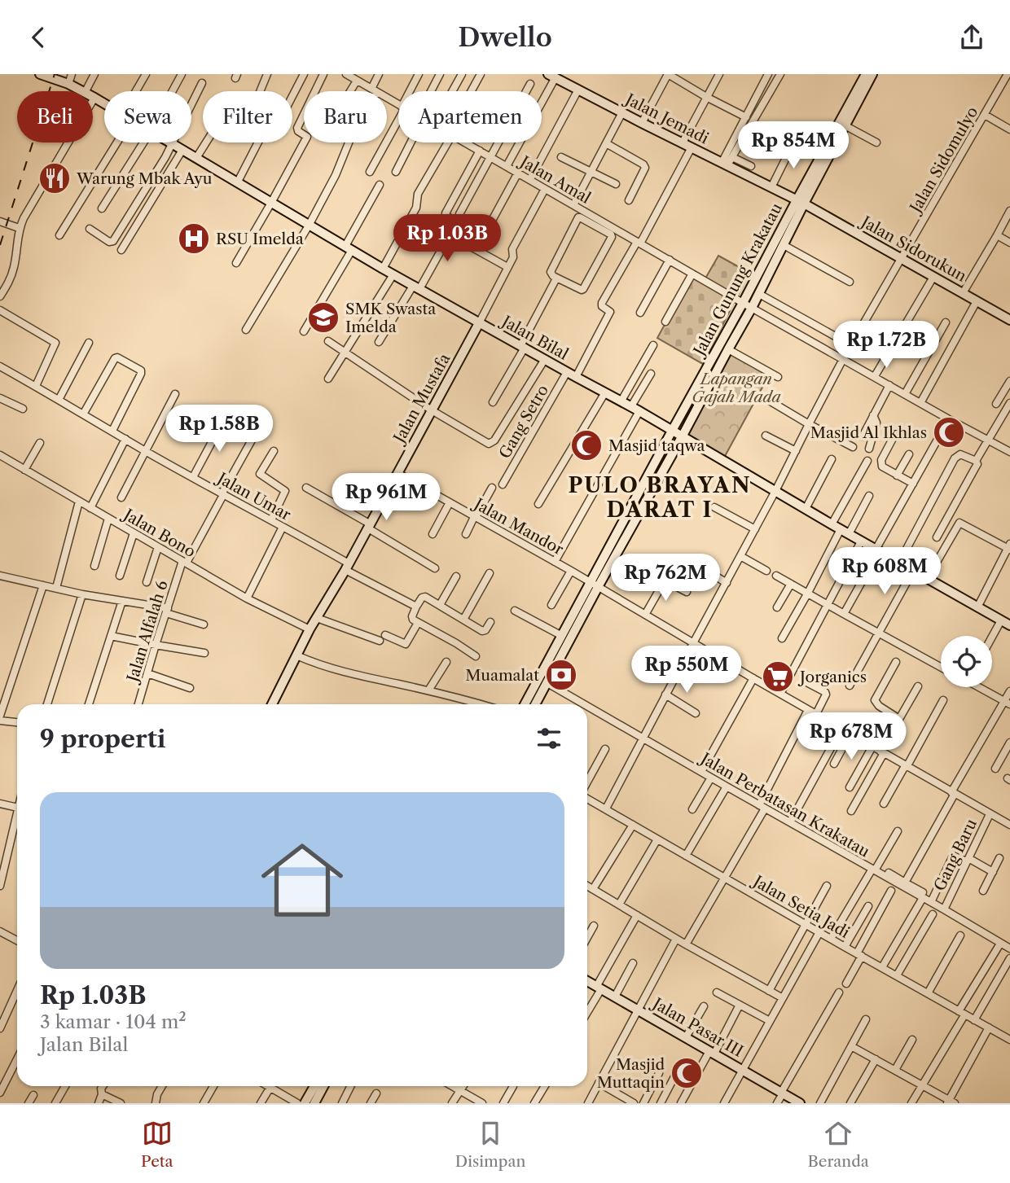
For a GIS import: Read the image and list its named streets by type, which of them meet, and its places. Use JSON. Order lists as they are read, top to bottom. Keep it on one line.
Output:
{"streets":{"main road":["Jalan Jemadi","Jalan Sidorukun","Jalan Gunung Krakatau","Jalan Bilal","Jalan Mustafa","Jalan Pasar III"],"street":["Jalan Sidomulyo","Jalan Amal","Gang Setro","Jalan Umar","Jalan Mandor","Jalan Bono","Jalan Alfalah 6","Jalan Perbatasan Krakatau","Gang Baru","Jalan Setia Jadi"]},"crossings":[["Jalan Jemadi","Jalan Sidorukun"],["Jalan Jemadi","Jalan Gunung Krakatau"],["Jalan Sidomulyo","Jalan Amal"],["Jalan Sidomulyo","Jalan Sidorukun"],["Jalan Sidomulyo","Jalan Bilal"],["Jalan Sidomulyo","Jalan Mandor"],["Jalan Sidomulyo","Jalan Perbatasan Krakatau"],["Jalan Sidomulyo","Jalan Setia Jadi"],["Jalan Amal","Jalan Gunung Krakatau"],["Jalan Amal","Jalan Mustafa"],["Jalan Sidorukun","Jalan Gunung Krakatau"],["Jalan Gunung Krakatau","Jalan Bilal"],["Jalan Gunung Krakatau","Jalan Mandor"],["Jalan Gunung Krakatau","Jalan Perbatasan Krakatau"],["Jalan Bilal","Jalan Mustafa"],["Jalan Bilal","Gang Setro"],["Jalan Mustafa","Jalan Umar"],["Jalan Mustafa","Jalan Mandor"],["Jalan Mustafa","Jalan Bono"],["Jalan Umar","Jalan Alfalah 6"],["Jalan Mandor","Gang Baru"],["Jalan Bono","Jalan Alfalah 6"],["Jalan Perbatasan Krakatau","Gang Baru"]],"districts":["PULO BRAYAN DARAT I"],"parks":["Lapangan Gajah Mada"],"places":{"restaurant":["Warung Mbak Ayu"],"hospital":["RSU Imelda"],"school or university":["SMK Swasta Imelda"],"mosque":["Masjid Al Ikhlas","Masjid taqwa","Masjid Muttaqin"],"bank":["Muamalat"],"supermarket":["Jorganics"]},"page":{"header":"Dwello","chip":["Beli","Sewa","Filter","Baru","Apartemen"],"price":["Rp 854M","Rp 1.03B","Rp 1.72B","Rp 1.58B","Rp 961M","Rp 608M","Rp 762M","Rp 550M","Rp 678M"],"heading":"9 properti","list":[{"name":"Rp 1.03B","note":"3 kamar · 104 m² · Jalan Bilal"}],"tabs":["Peta","Disimpan","Beranda"]}}
